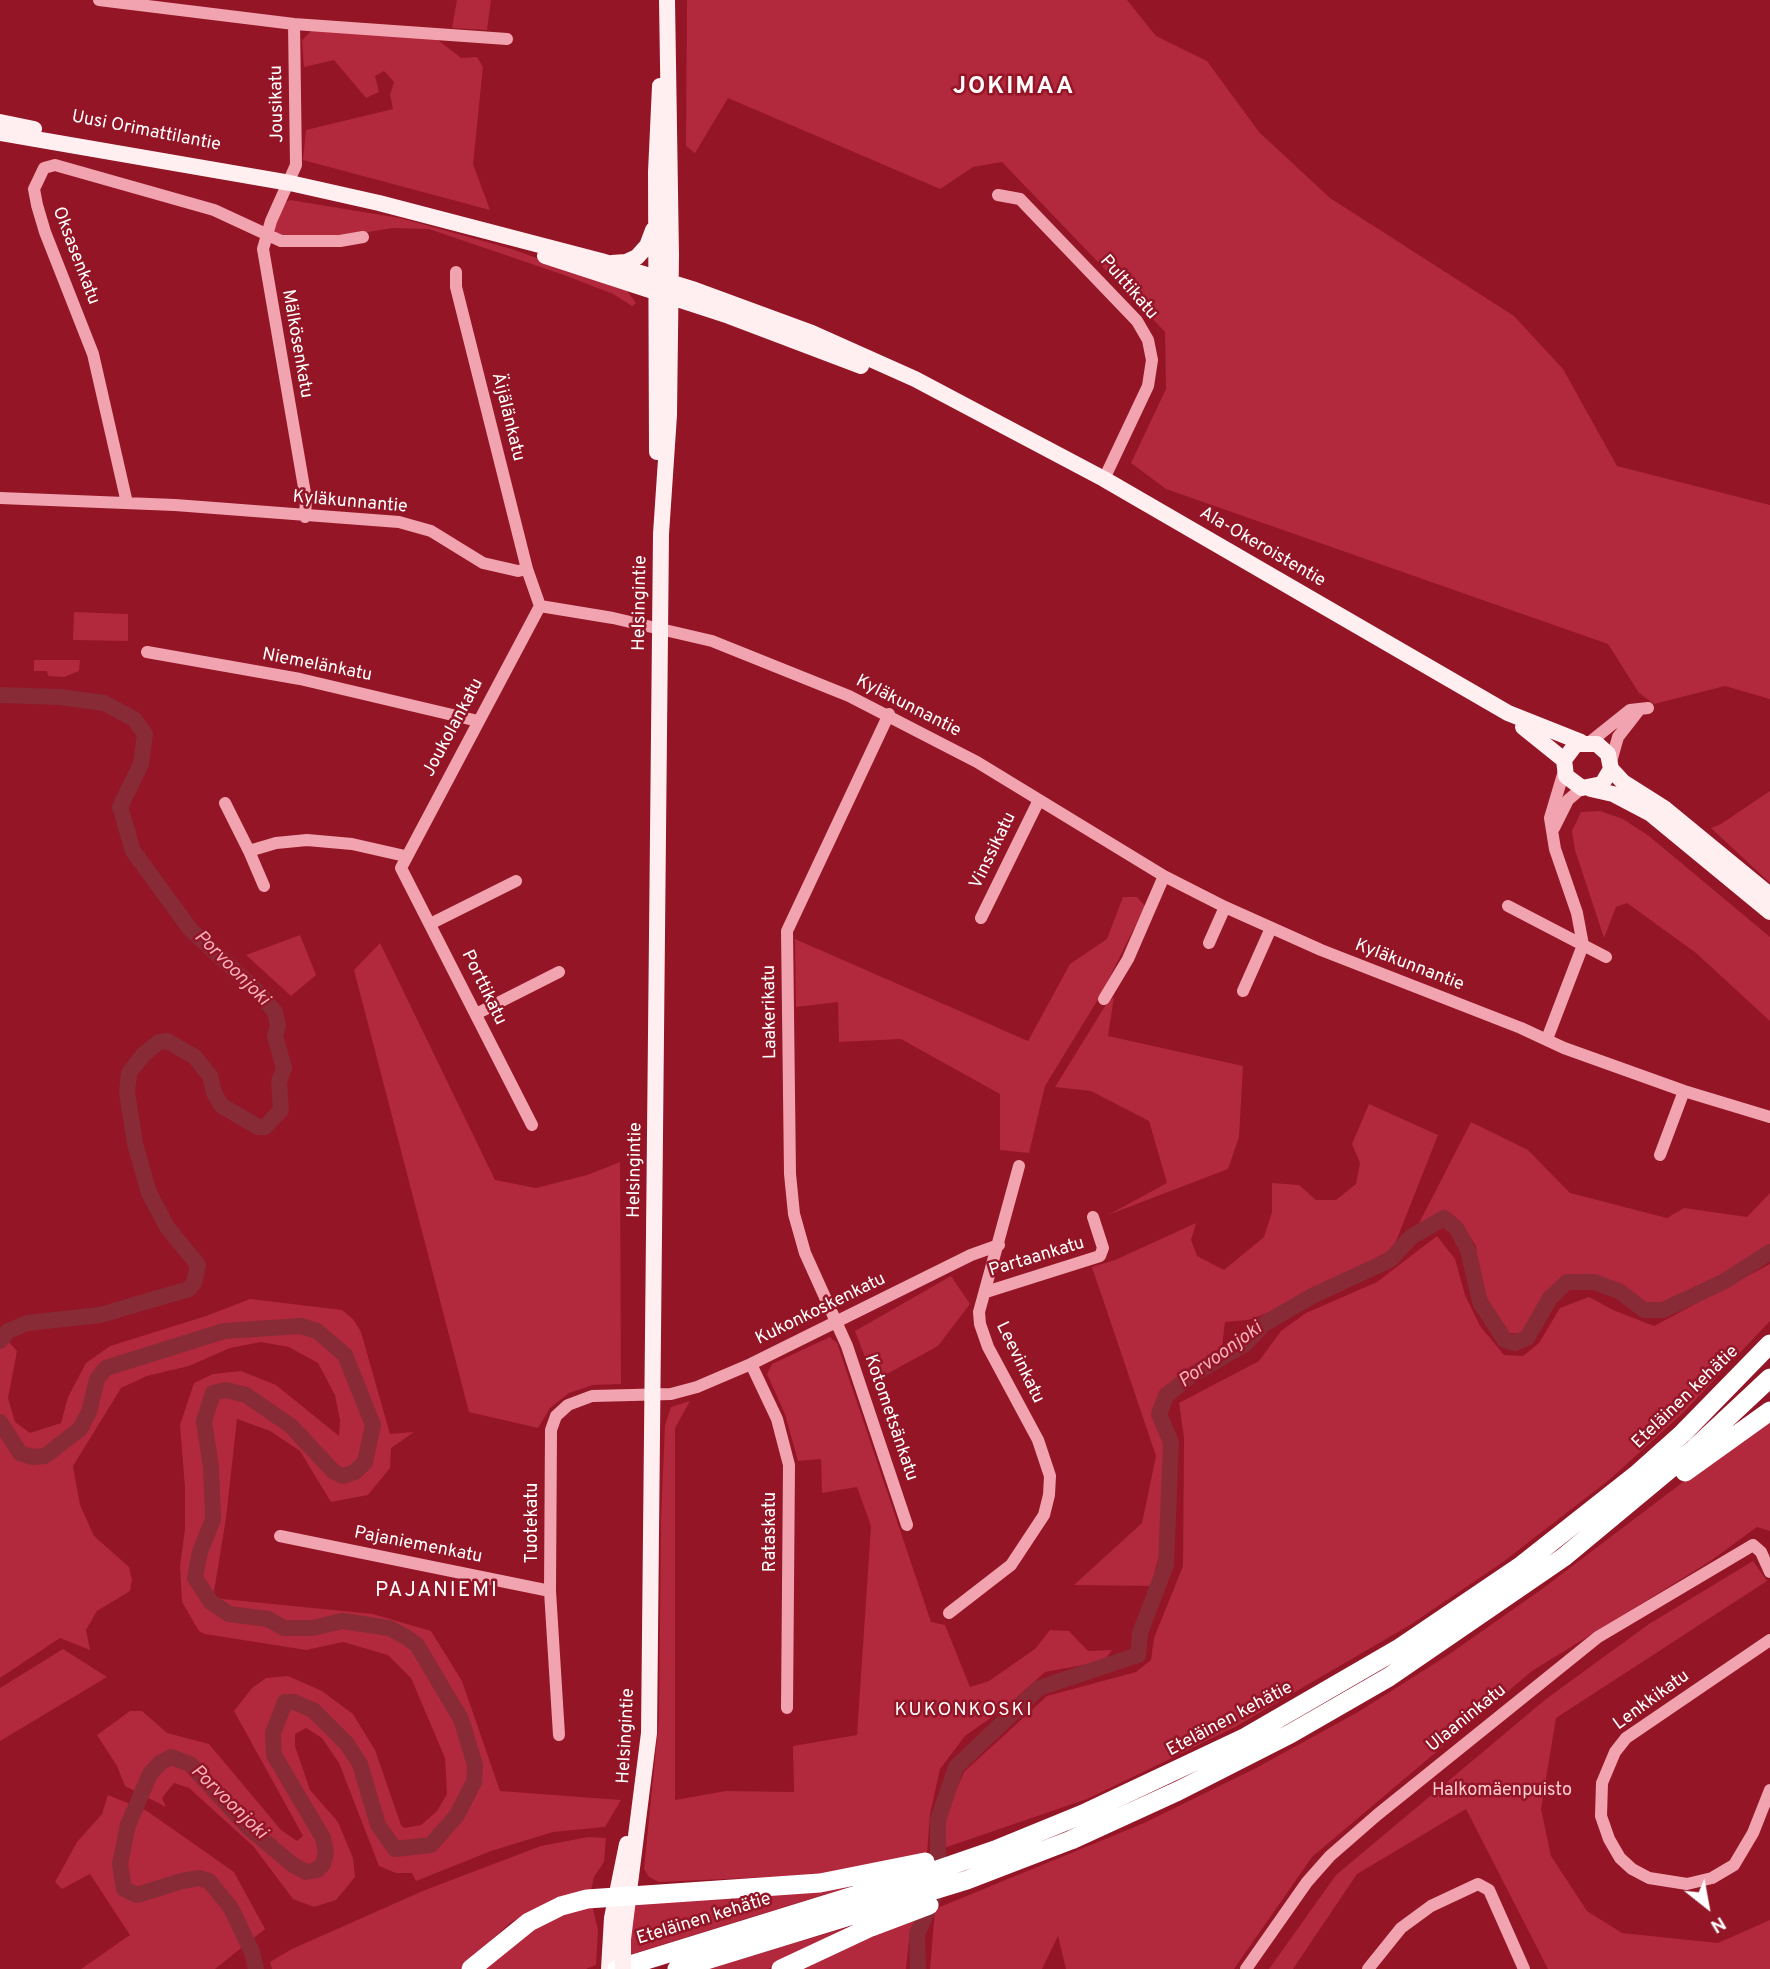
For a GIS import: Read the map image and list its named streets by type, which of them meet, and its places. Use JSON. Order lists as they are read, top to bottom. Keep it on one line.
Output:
{"streets":{"highway":["Eteläinen kehätie"],"main road":["Uusi Orimattilantie","Ala-Okeroistentie","Helsingintie"],"street":["Jousikatu","Oksasenkatu","Pulttikatu","Mälkösenkatu","Äijälänkatu","Kyläkunnantie","Niemelänkatu","Joukolankatu","Vinssikatu","Porttikatu","Laakerikatu","Partaankatu","Kukonkoskenkatu","Leevinkatu","Kotometsänkatu","Tuotekatu","Rataskatu","Pajaniemenkatu","Lenkkikatu","Ulaaninkatu"]},"crossings":[["Jousikatu","Uusi Orimattilantie"],["Jousikatu","Mälkösenkatu"],["Uusi Orimattilantie","Mälkösenkatu"],["Uusi Orimattilantie","Ala-Okeroistentie"],["Uusi Orimattilantie","Helsingintie"],["Oksasenkatu","Mälkösenkatu"],["Oksasenkatu","Kyläkunnantie"],["Pulttikatu","Ala-Okeroistentie"],["Mälkösenkatu","Kyläkunnantie"],["Äijälänkatu","Kyläkunnantie"],["Kyläkunnantie","Helsingintie"],["Kyläkunnantie","Joukolankatu"],["Kyläkunnantie","Vinssikatu"],["Kyläkunnantie","Laakerikatu"],["Ala-Okeroistentie","Helsingintie"],["Helsingintie","Kukonkoskenkatu"],["Helsingintie","Eteläinen kehätie"],["Helsingintie","Tuotekatu"],["Niemelänkatu","Joukolankatu"],["Joukolankatu","Porttikatu"],["Laakerikatu","Kukonkoskenkatu"],["Laakerikatu","Kotometsänkatu"],["Partaankatu","Leevinkatu"],["Kukonkoskenkatu","Leevinkatu"],["Kukonkoskenkatu","Kotometsänkatu"],["Kukonkoskenkatu","Tuotekatu"],["Kukonkoskenkatu","Rataskatu"],["Tuotekatu","Pajaniemenkatu"]],"districts":["JOKIMAA","PAJANIEMI","KUKONKOSKI"],"water":["Porvoonjoki"],"parks":["Halkomäenpuisto"],"north":"bottom right"}
